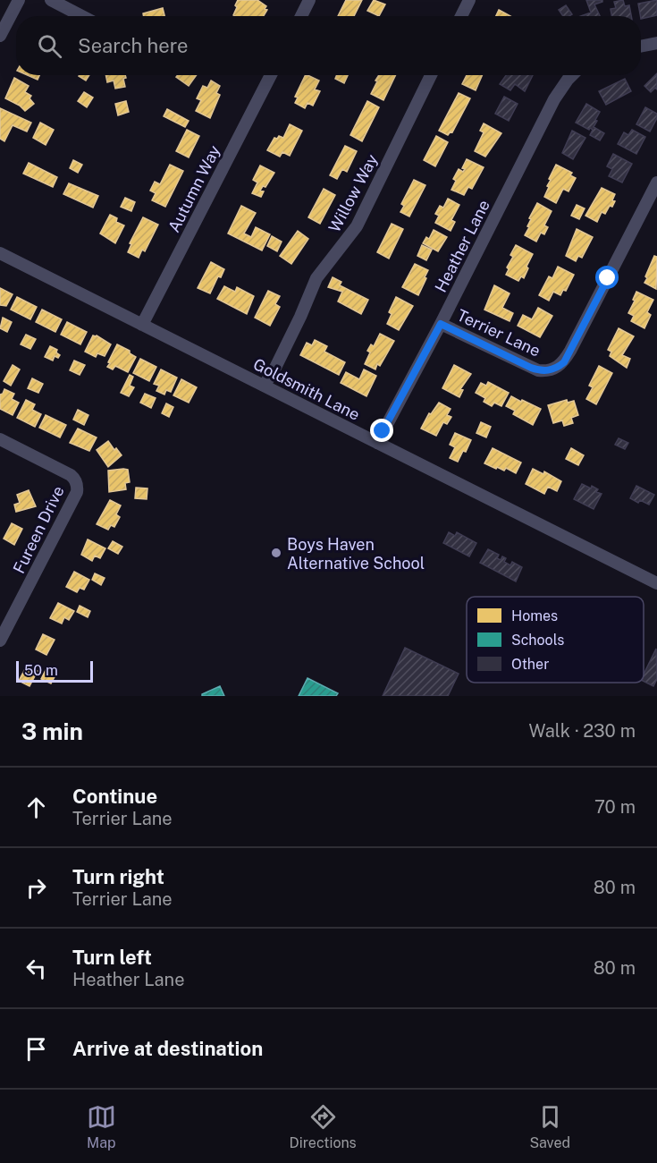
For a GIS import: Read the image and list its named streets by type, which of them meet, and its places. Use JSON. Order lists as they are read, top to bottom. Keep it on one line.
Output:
{"streets":{"street":["Autumn Way","Willow Way","Heather Lane","Terrier Lane","Goldsmith Lane","Fureen Drive"]},"crossings":[["Autumn Way","Goldsmith Lane"],["Willow Way","Goldsmith Lane"],["Heather Lane","Terrier Lane"],["Heather Lane","Goldsmith Lane"]],"places":["Boys Haven Alternative School"],"legend":["Homes","Schools","Other"],"scale_bar":"50 m","page":{"search":"Search here","scale":"50 m","heading":["3 min","Walk · 230 m"],"list":[["Continue","Terrier Lane","70 m"],["Turn right","Terrier Lane","80 m"],["Turn left","Heather Lane","80 m"],"Arrive at destination"],"nav":["Map","Directions","Saved"]}}
